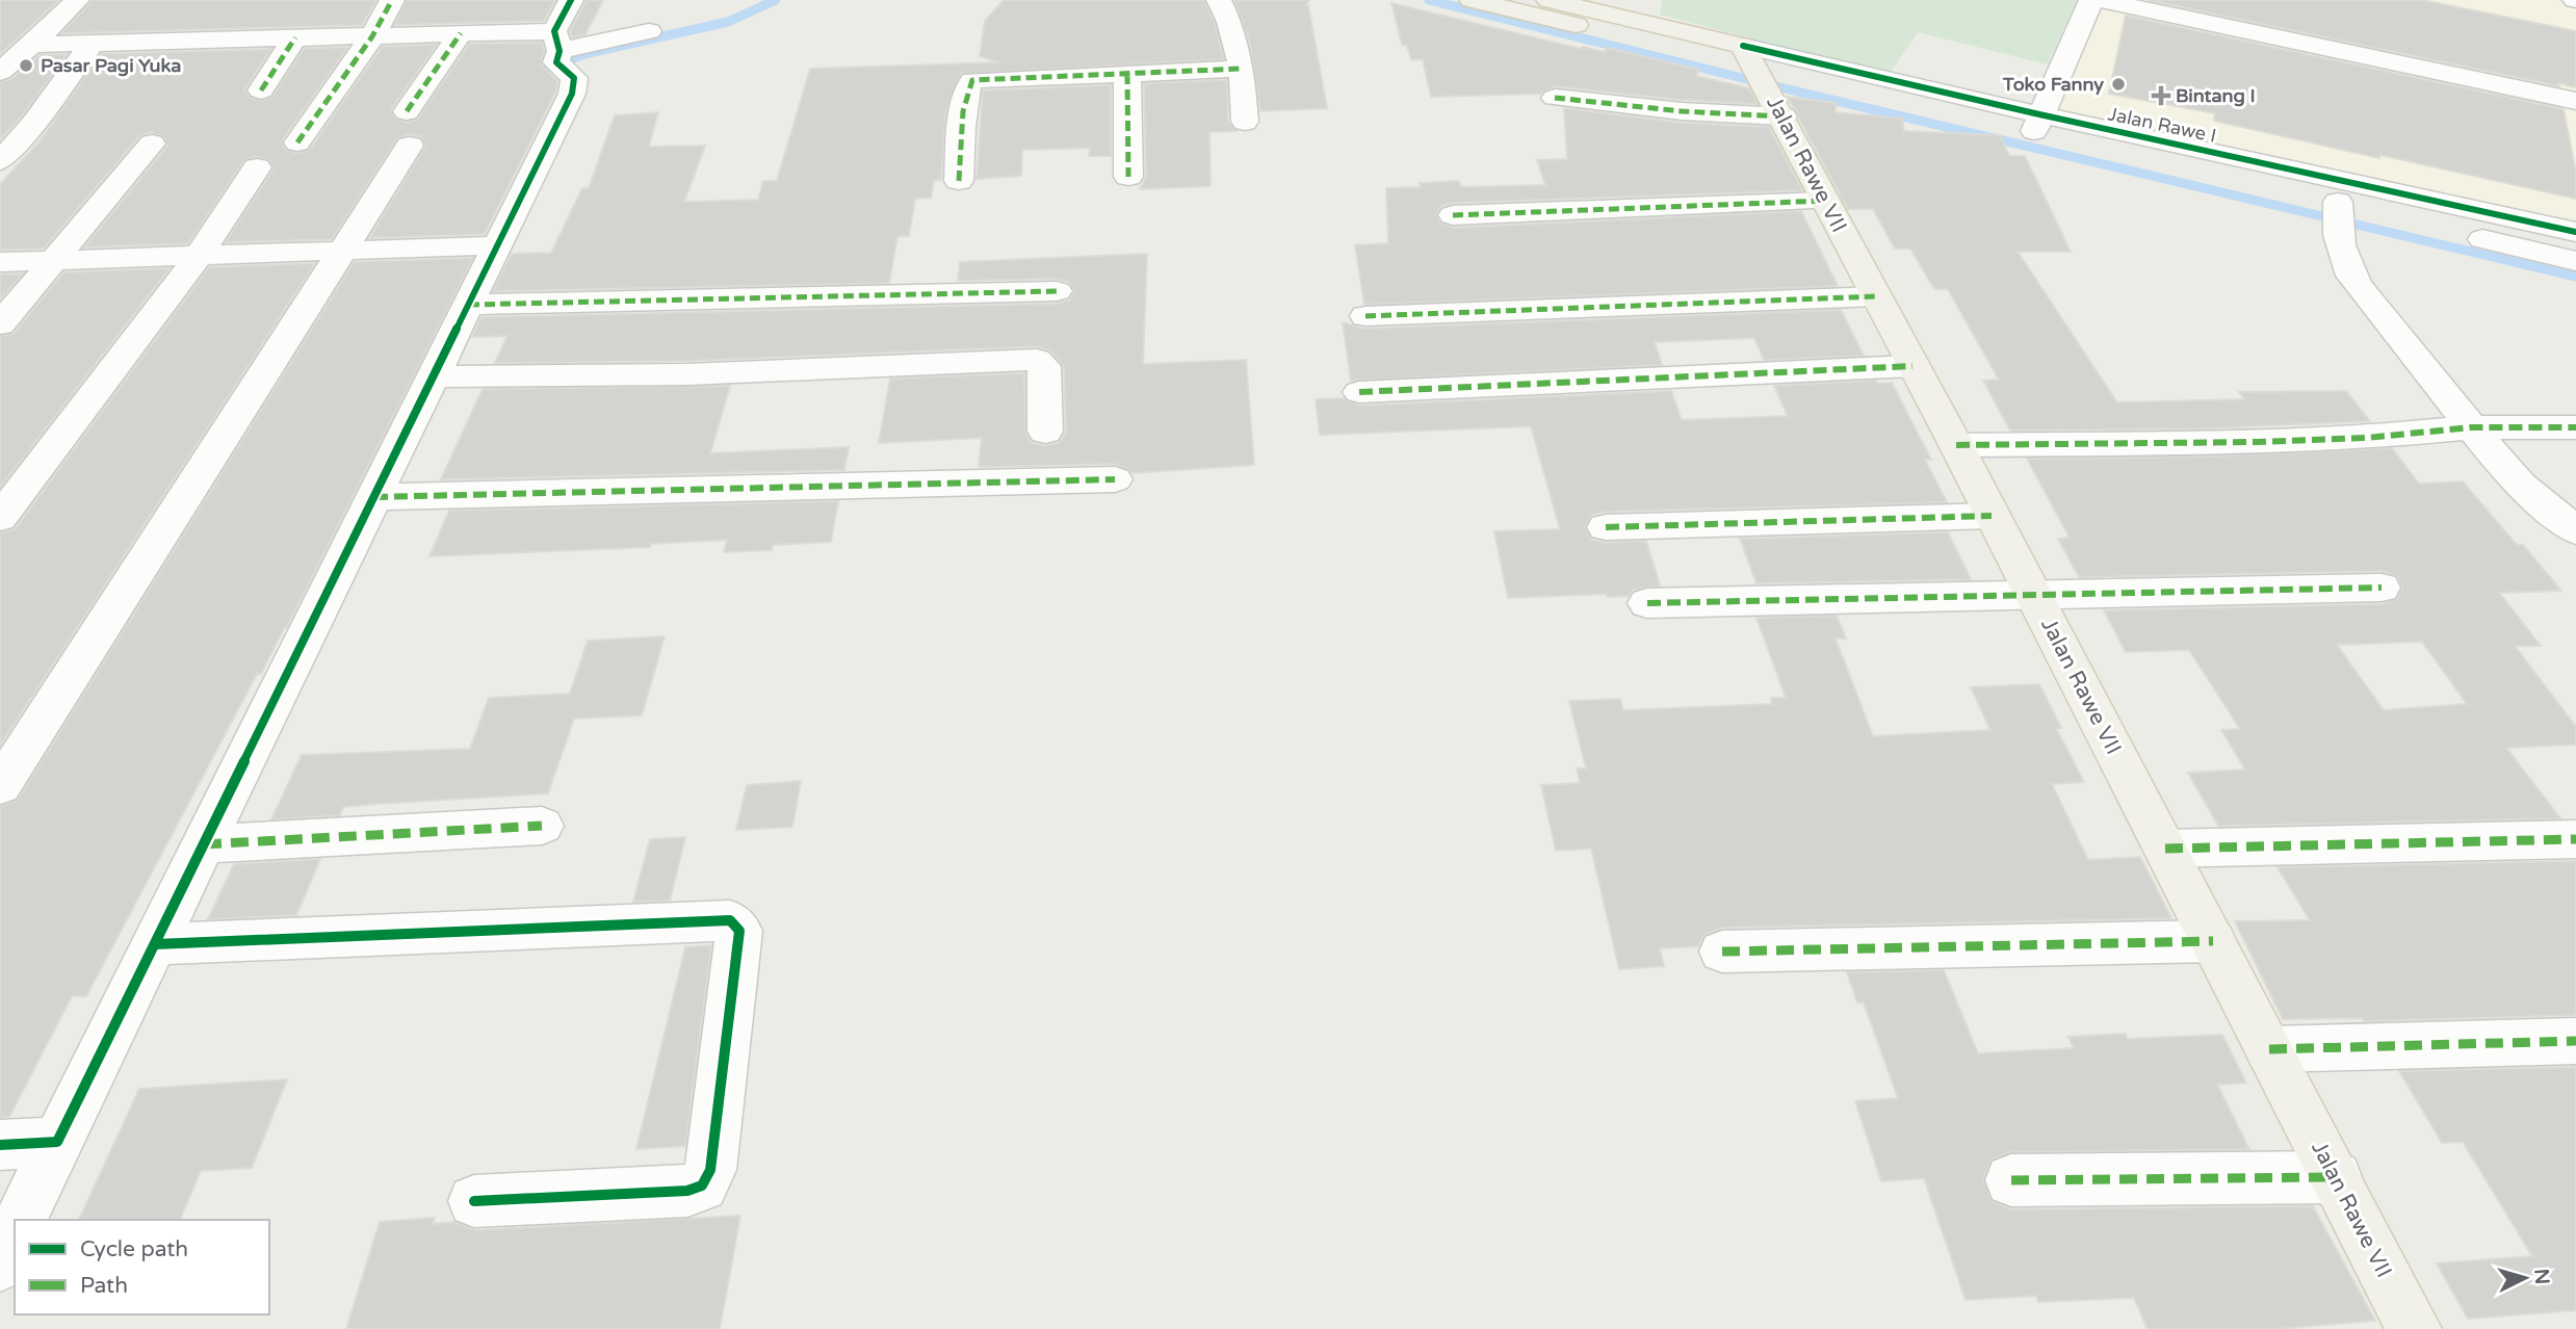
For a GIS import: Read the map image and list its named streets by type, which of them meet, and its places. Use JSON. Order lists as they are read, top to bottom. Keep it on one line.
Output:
{"streets":{"main road":["Jalan Rawe I","Jalan Rawe VII"]},"crossings":[["Jalan Rawe I","Jalan Rawe VII"]],"places":{"other":["Pasar Pagi Yuka","Toko Fanny"],"health":["Bintang I"]},"legend":["Cycle path","Path"],"north":"right"}
